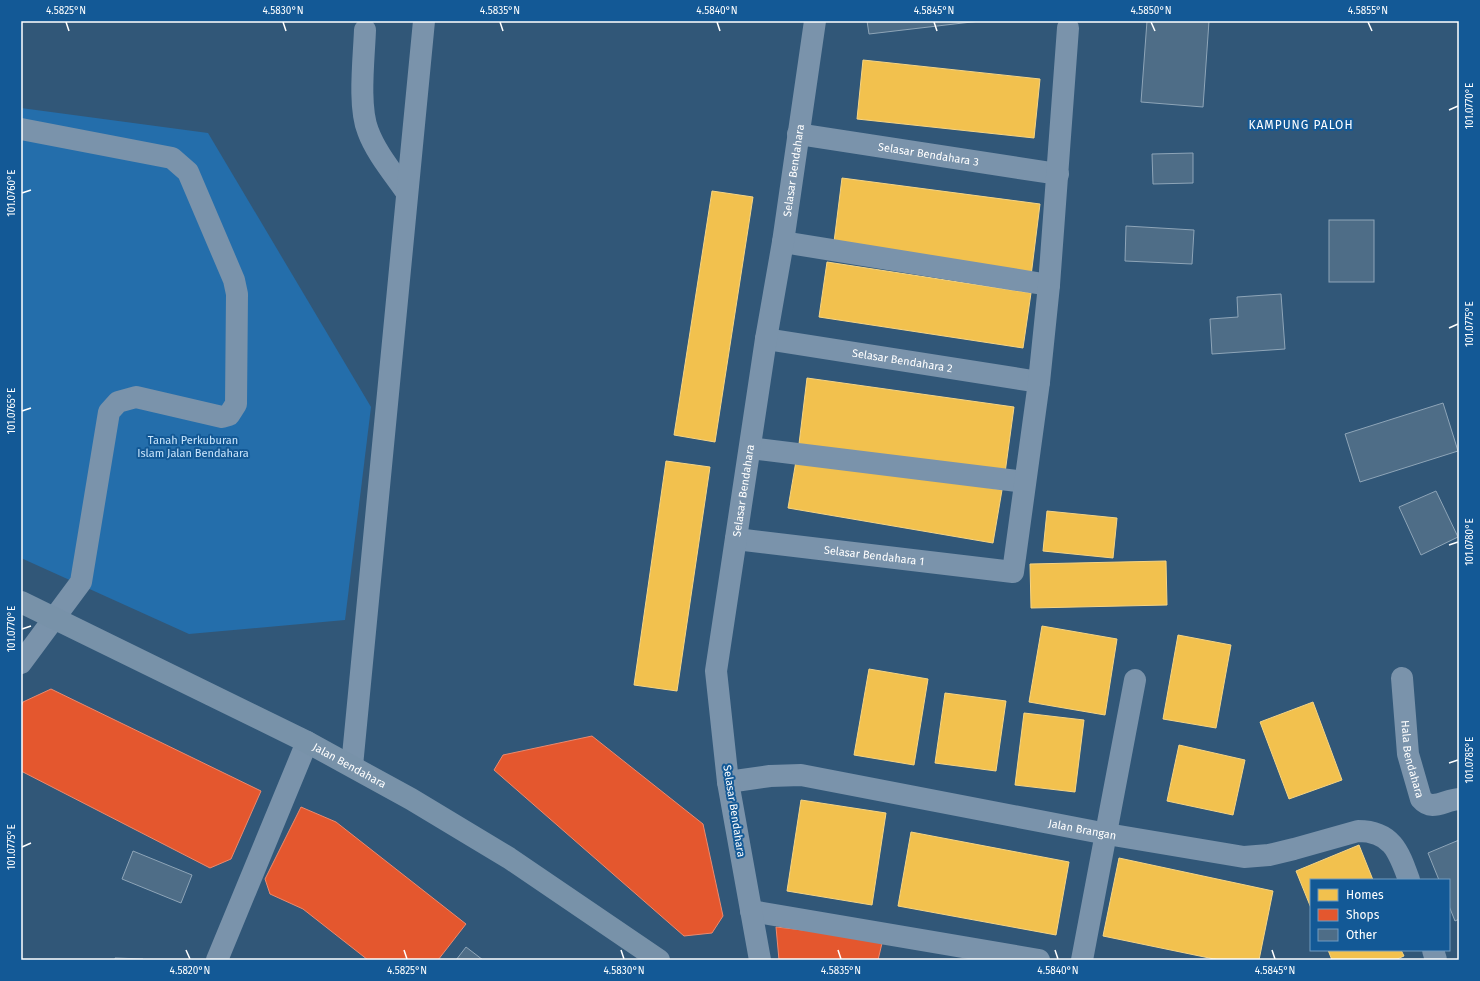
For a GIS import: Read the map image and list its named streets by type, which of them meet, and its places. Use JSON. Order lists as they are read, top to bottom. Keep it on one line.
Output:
{"streets":{"main road":["Jalan Bendahara"],"street":["Selasar Bendahara 3","Selasar Bendahara","Selasar Bendahara 2","Selasar Bendahara 1","Hala Bendahara","Jalan Brangan"]},"crossings":[["Selasar Bendahara 3","Selasar Bendahara"],["Selasar Bendahara","Selasar Bendahara 2"],["Selasar Bendahara","Selasar Bendahara 1"],["Selasar Bendahara","Jalan Brangan"]],"districts":["KAMPUNG PALOH"],"parks":["Tanah Perkuburan Islam Jalan Bendahara"],"legend":["Homes","Shops","Other"],"coordinates":["4.5825°N","4.5830°N","4.5835°N","4.5840°N","4.5845°N","4.5850°N","4.5855°N","101.0770°E","101.0760°E","101.0775°E","101.0765°E","101.0780°E","101.0785°E","4.5820°N"]}
